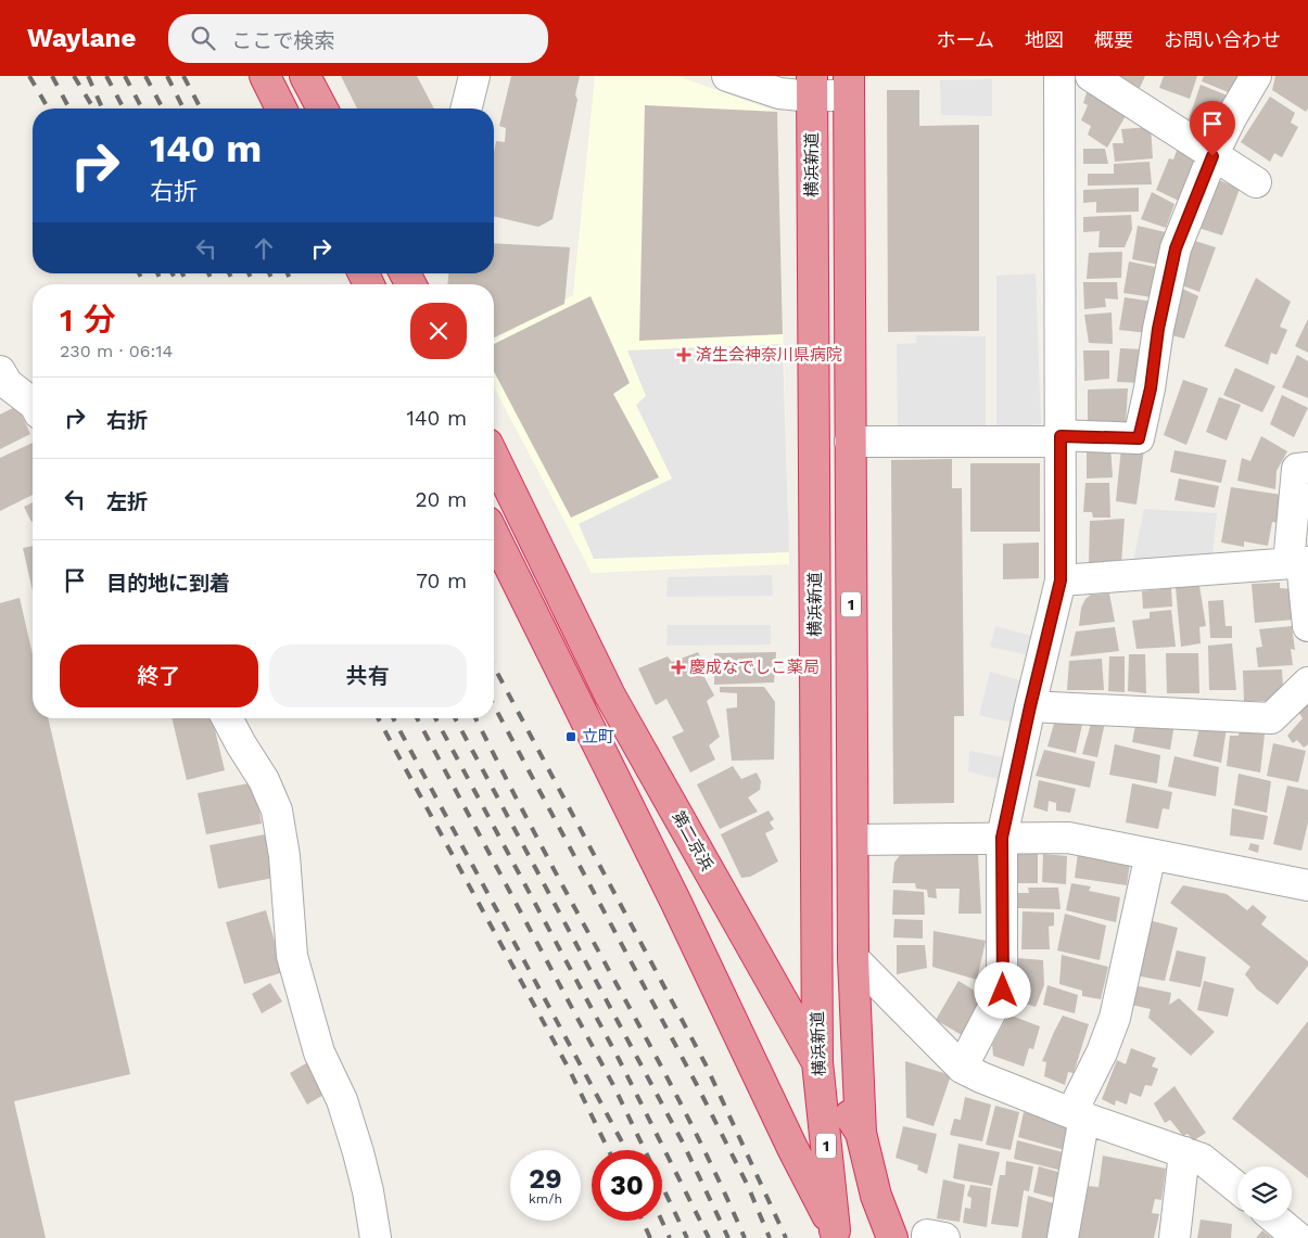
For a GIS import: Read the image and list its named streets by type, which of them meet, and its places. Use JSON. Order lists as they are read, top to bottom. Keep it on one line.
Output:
{"streets":{"highway":["横浜新道","1","第二京浜"]},"crossings":[["横浜新道","1"],["横浜新道","第二京浜"],["1","第二京浜"]],"places":{"health":["済生会神奈川県病院","慶成なでしこ薬局"],"transit":["立町"]},"page":{"header":"Waylane","search":"ここで検索","nav":["ホーム","地図","概要","お問い合わせ"],"turn":["140 m","右折"],"heading":["1 分","230 m · 06:14"],"list":[{"name":"右折","value":"140 m"},{"name":"左折","value":"20 m"},{"name":"目的地に到着","value":"70 m"}],"buttons":["終了","共有"],"speed":"29 km/h","limit":"30"}}
